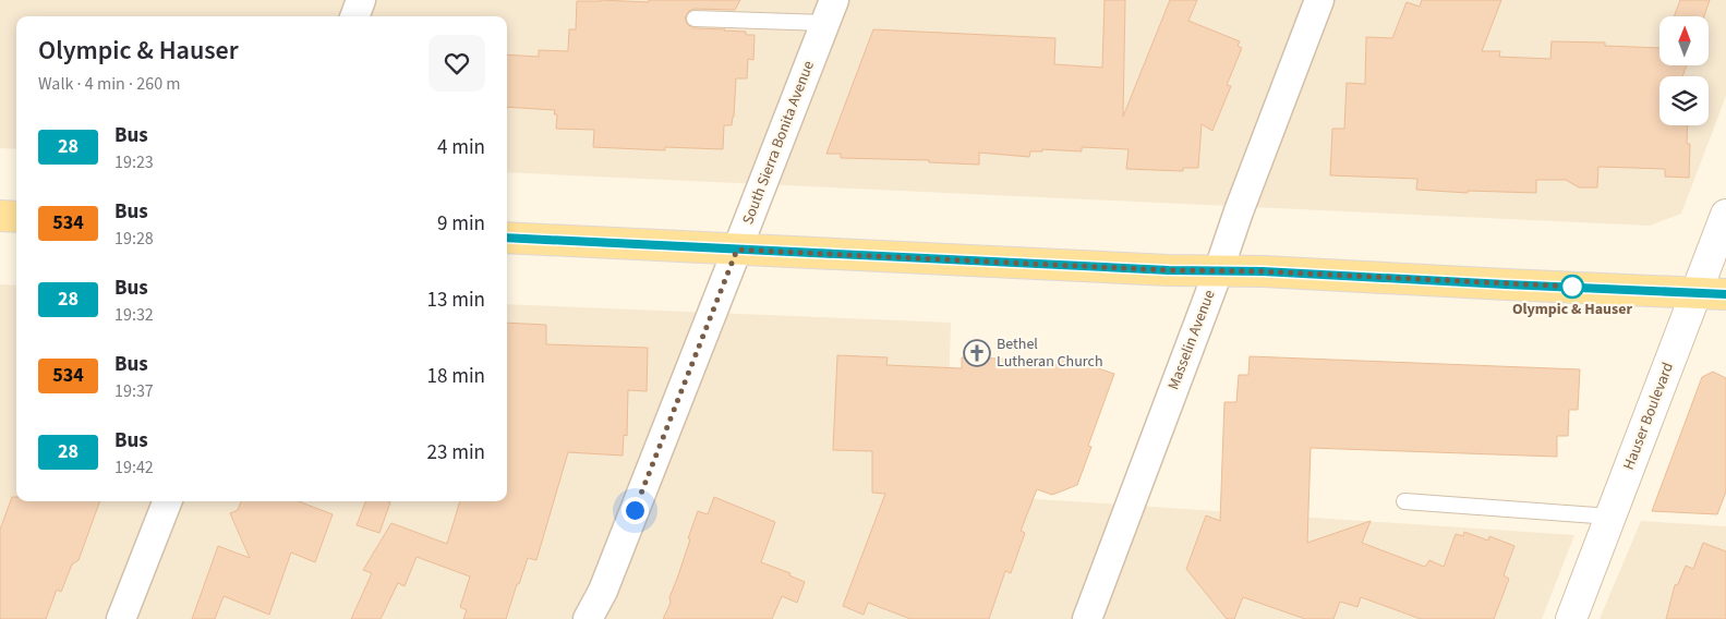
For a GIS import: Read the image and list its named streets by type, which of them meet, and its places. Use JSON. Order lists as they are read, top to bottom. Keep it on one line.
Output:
{"streets":{"street":["South Sierra Bonita Avenue","Masselin Avenue","Hauser Boulevard"]},"places":{"other":["Olympic & Hauser"],"church":["Bethel Lutheran Church"]},"lines":["bus line 28"],"north":"top","page":{"heading":["Olympic & Hauser","Walk · 4 min · 260 m"],"list":[{"mark":"28","name":"Bus","note":"19:23","value":"4 min"},{"mark":"534","name":"Bus","note":"19:28","value":"9 min"},{"mark":"28","name":"Bus","note":"19:32","value":"13 min"},{"mark":"534","name":"Bus","note":"19:37","value":"18 min"},{"mark":"28","name":"Bus","note":"19:42","value":"23 min"}]}}
